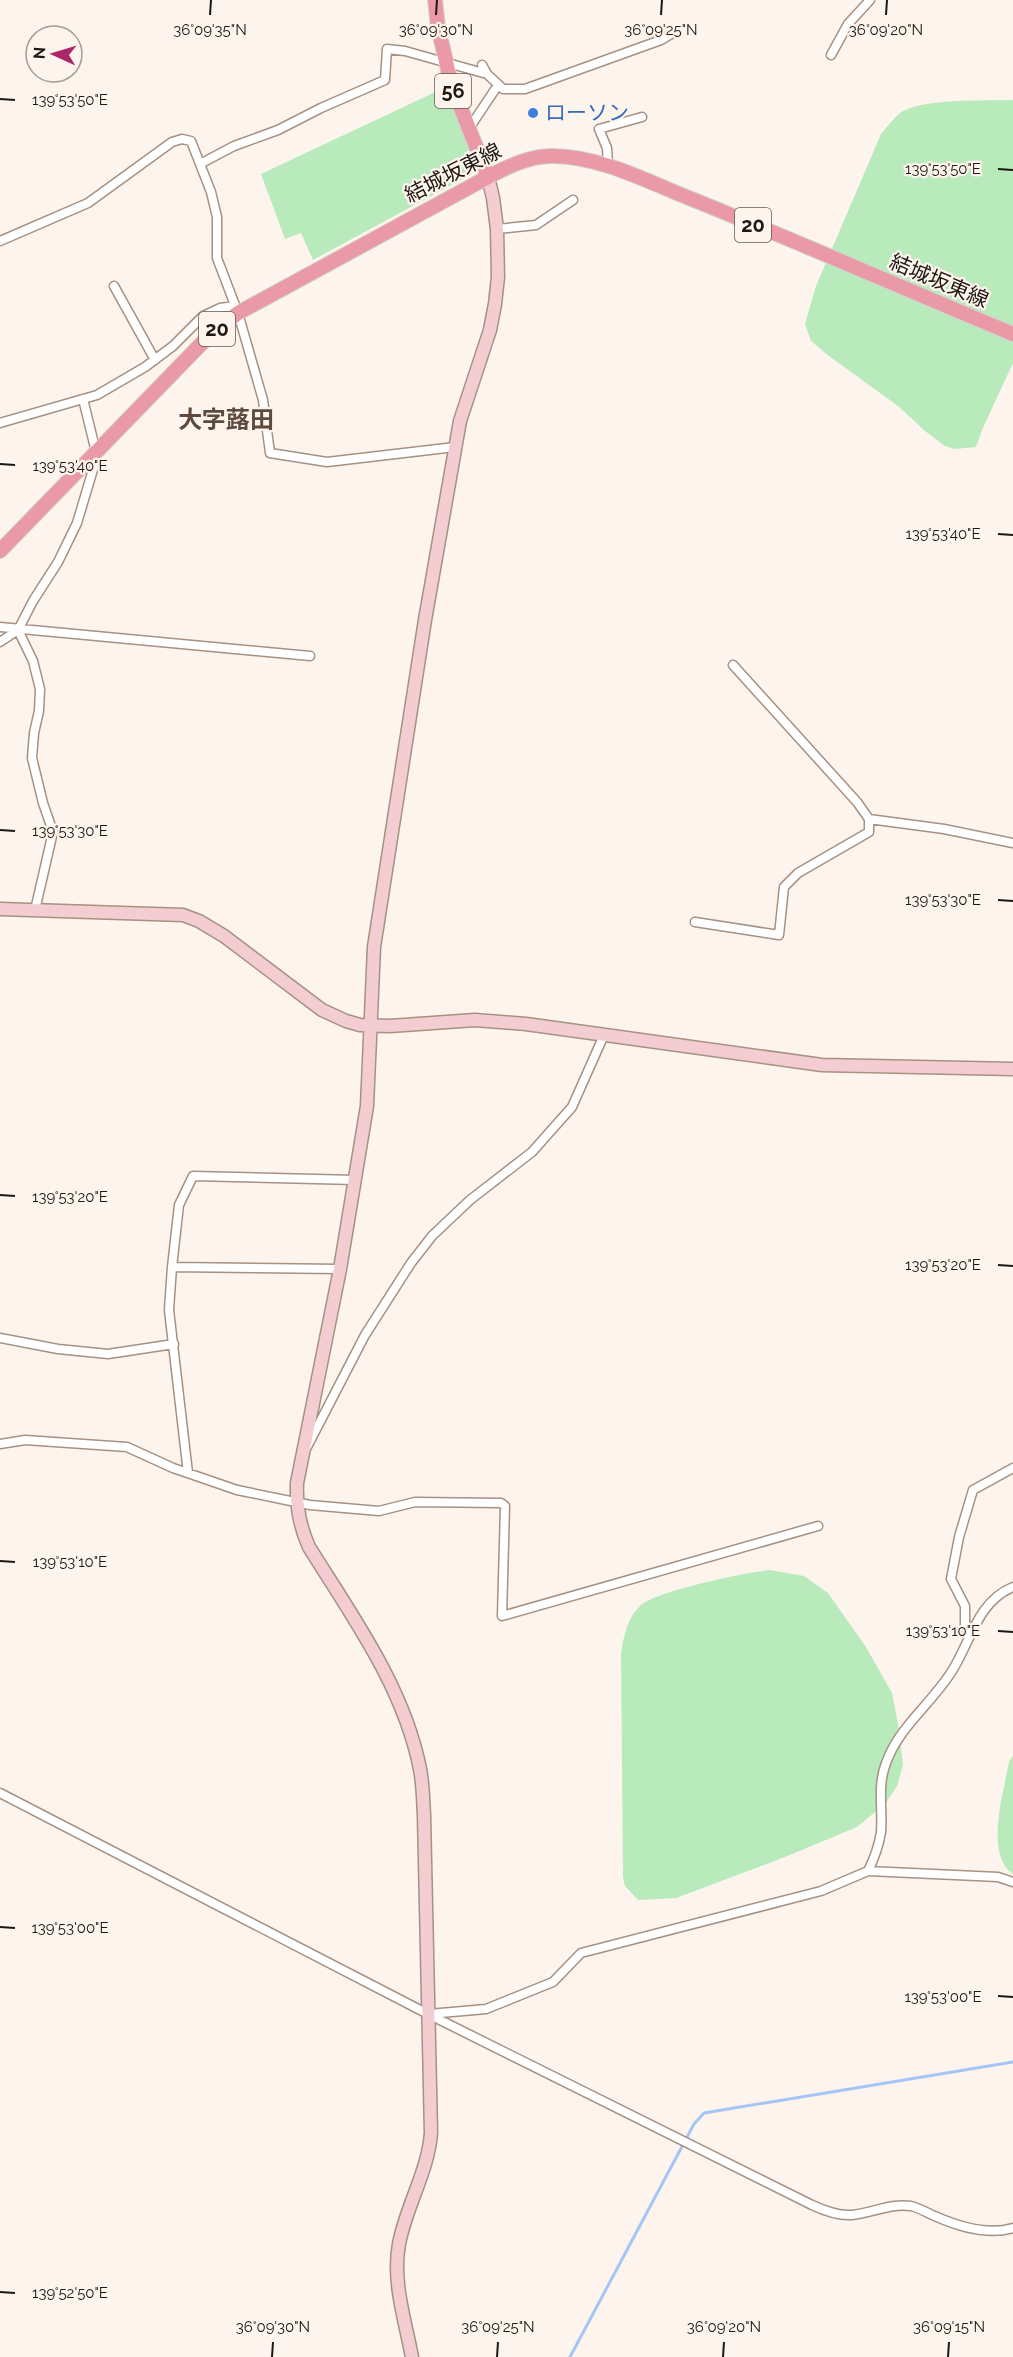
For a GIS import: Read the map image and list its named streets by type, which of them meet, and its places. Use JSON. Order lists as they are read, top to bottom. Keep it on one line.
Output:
{"streets":{"main road":["56","結城坂東線","20"]},"crossings":[["56","結城坂東線"]],"districts":["大字蕗田"],"places":["ローソン"],"north":"left","coordinates":["36°09'35\"N","36°09'30\"N","36°09'25\"N","36°09'20\"N","139°53'50\"E","139°53'40\"E","139°53'30\"E","139°53'20\"E","139°53'10\"E","139°53'00\"E","139°52'50\"E","36°09'15\"N"]}
